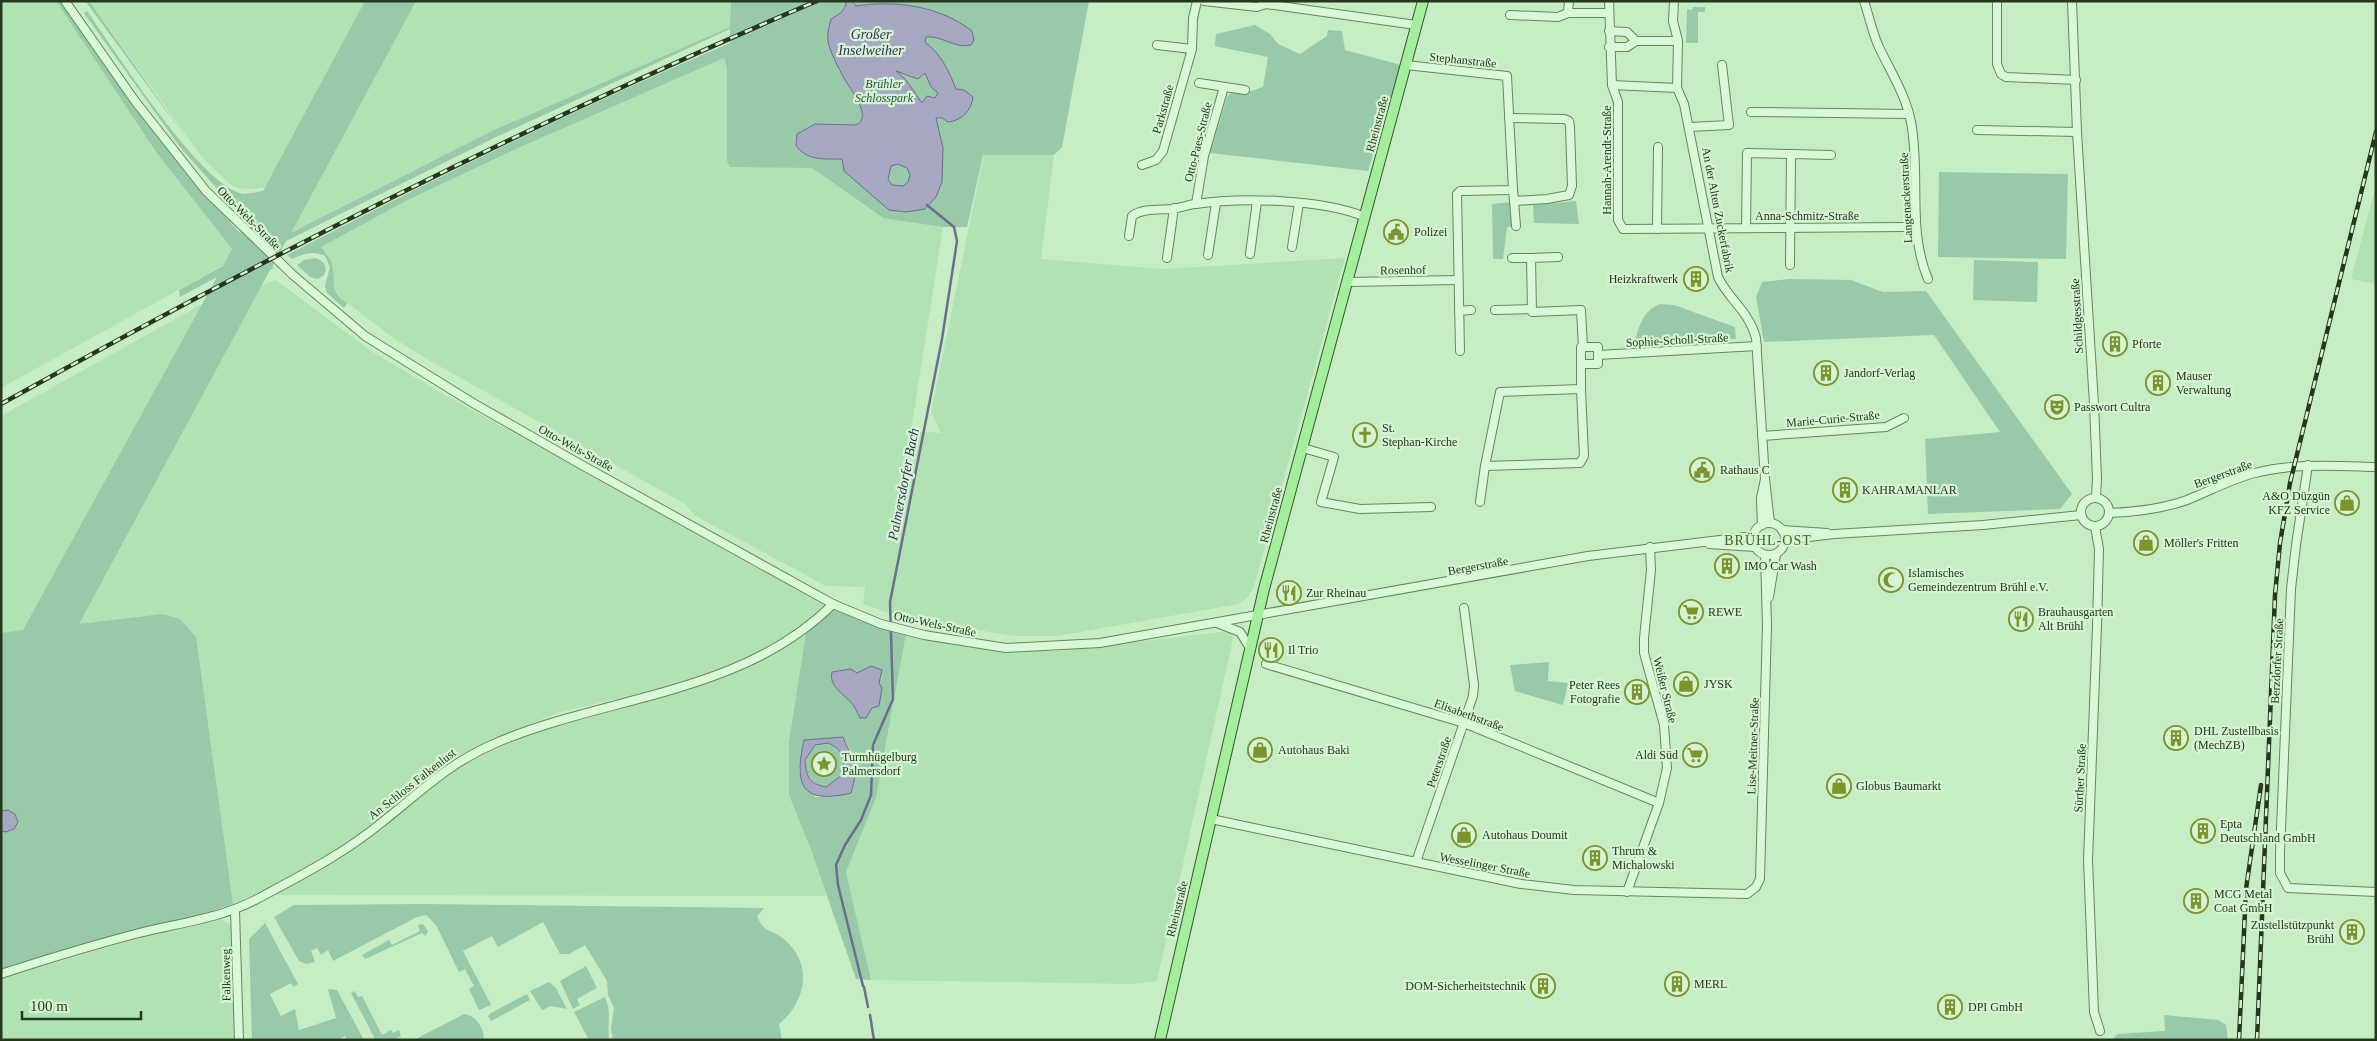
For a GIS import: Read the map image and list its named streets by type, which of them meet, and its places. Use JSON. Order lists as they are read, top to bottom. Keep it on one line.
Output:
{"streets":{"main road":["Rheinstraße"],"street":["Stephanstraße","Parkstraße","Otto-Paes-Straße","Hannah-Arendt-Straße","Langenackerstraße","An der Alten Zuckerfabrik","Anna-Schmitz-Straße","Otto-Wels-Straße","Rosenhof","Schildgesstraße","Sophie-Scholl-Straße","Marie-Curie-Straße","Bergerstraße","Berzdorfer Straße","Weißer Straße","Elisabethstraße","Lise-Meitner-Straße","Peterstraße","Sürther Straße","An Schloss Falkenlust","Wesselinger Straße","Falkenweg"]},"crossings":[["Stephanstraße","Rheinstraße"],["Rheinstraße","Otto-Wels-Straße"],["Rheinstraße","Rosenhof"],["Rheinstraße","Bergerstraße"],["Rheinstraße","Wesselinger Straße"],["Hannah-Arendt-Straße","Anna-Schmitz-Straße"],["An der Alten Zuckerfabrik","Anna-Schmitz-Straße"],["An der Alten Zuckerfabrik","Sophie-Scholl-Straße"],["An der Alten Zuckerfabrik","Marie-Curie-Straße"],["Otto-Wels-Straße","Bergerstraße"],["Otto-Wels-Straße","An Schloss Falkenlust"],["Schildgesstraße","Bergerstraße"],["Schildgesstraße","Sürther Straße"],["Bergerstraße","Berzdorfer Straße"],["Bergerstraße","Weißer Straße"],["Bergerstraße","Lise-Meitner-Straße"],["Bergerstraße","Sürther Straße"],["Weißer Straße","Elisabethstraße"],["Weißer Straße","Wesselinger Straße"],["Elisabethstraße","Peterstraße"],["Lise-Meitner-Straße","Wesselinger Straße"],["Peterstraße","Wesselinger Straße"],["An Schloss Falkenlust","Falkenweg"]],"districts":["BRÜHL-OST"],"water":["Großer Inselweiher","Palmersdorfer Bach"],"parks":["Brühler Schlosspark"],"places":{"public building":["Polizei","Rathaus C"],"building":["Heizkraftwerk","Pforte","Jandorf-Verlag","Mauser Verwaltung","KAHRAMANLAR","IMO Car Wash","Peter Rees Fotografie","DHL Zustellbasis (MechZB)","Epta Deutschland GmbH","Thrum & Michalowski","MCG Metal Coat GmbH","Zustellstützpunkt Brühl","MERL","DOM-Sicherheitstechnik","DPI GmbH"],"theatre":["Passwort Cultra"],"church":["St. Stephan-Kirche"],"shop":["A&O Düzgün KFZ Service","Möller's Fritten","JYSK","Autohaus Baki","Globus Baumarkt","Autohaus Doumit"],"mosque":["Islamisches Gemeindezentrum Brühl e.V."],"restaurant":["Zur Rheinau","Brauhausgarten Alt Brühl","Il Trio"],"supermarket":["REWE","Aldi Süd"],"place":["Turmhügelburg Palmersdorf"]},"scale_bar":"100 m"}
